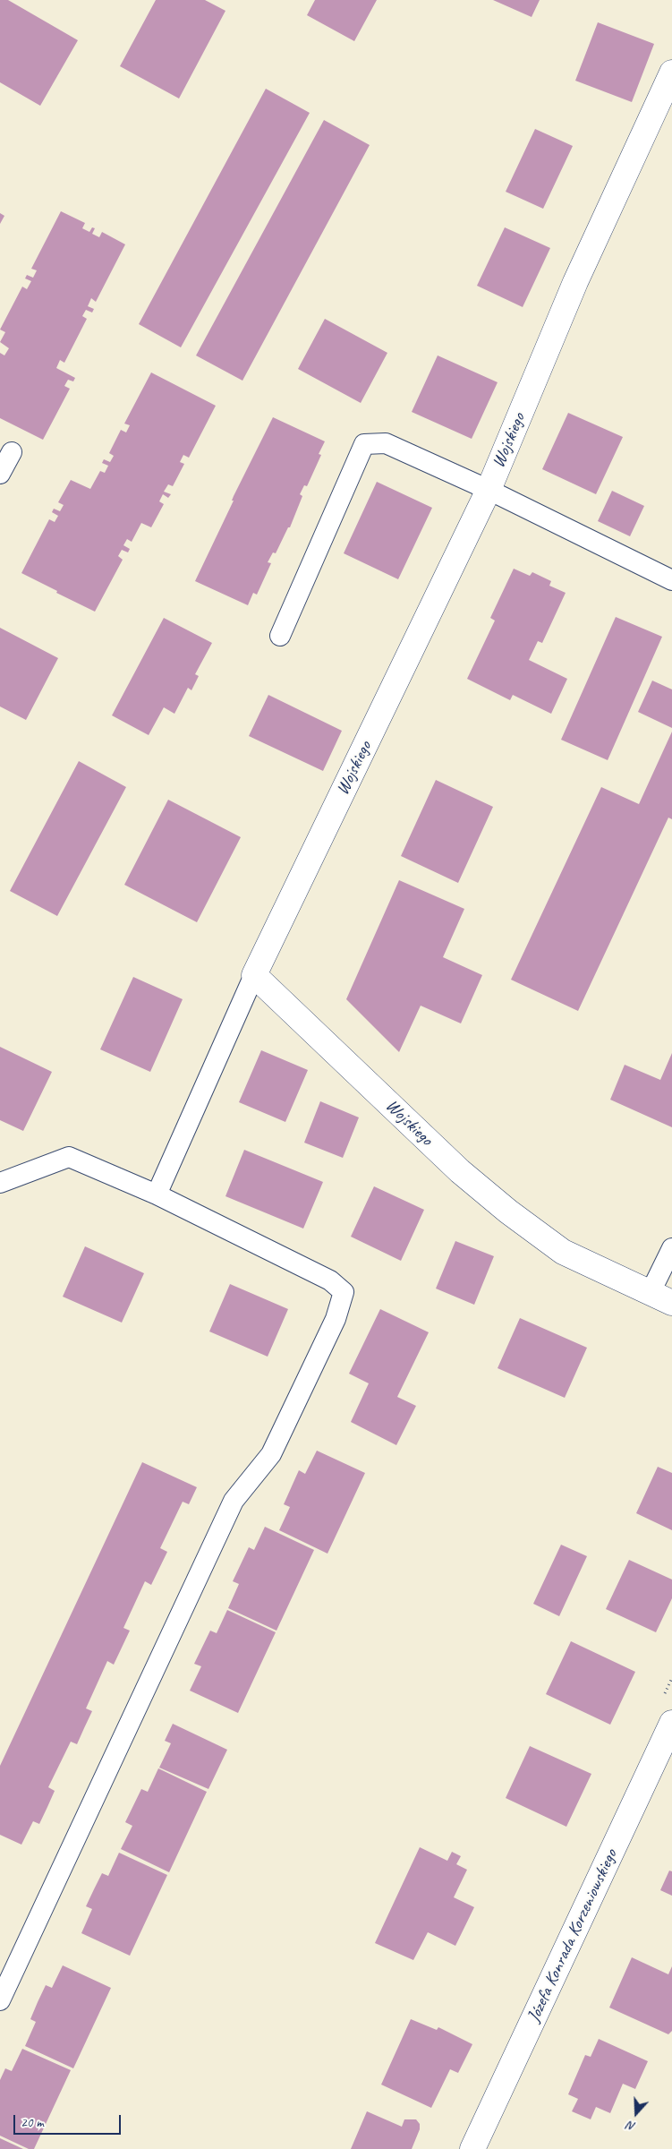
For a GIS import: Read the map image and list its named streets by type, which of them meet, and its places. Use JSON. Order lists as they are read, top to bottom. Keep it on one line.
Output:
{"streets":{"street":["Wojskiego","Józefa Konrada Korzeniowskiego"]},"scale_bar":"20 m","north":"bottom"}
